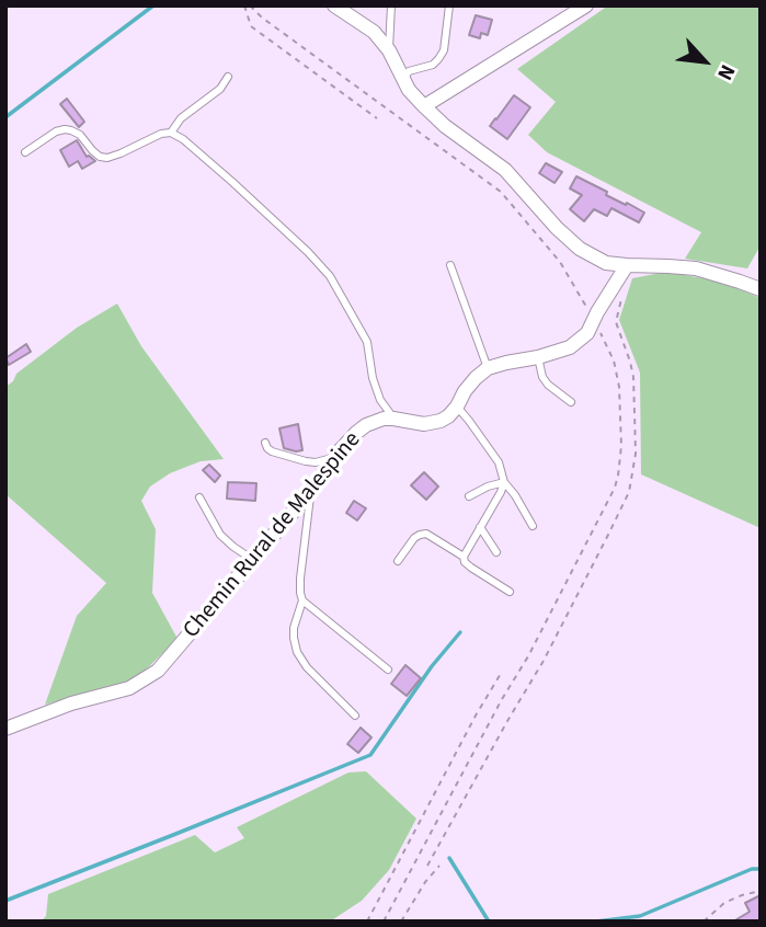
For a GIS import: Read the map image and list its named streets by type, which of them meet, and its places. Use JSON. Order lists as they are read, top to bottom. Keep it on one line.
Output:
{"streets":{"street":["Chemin Rural de Malespine"]},"north":"bottom right"}
